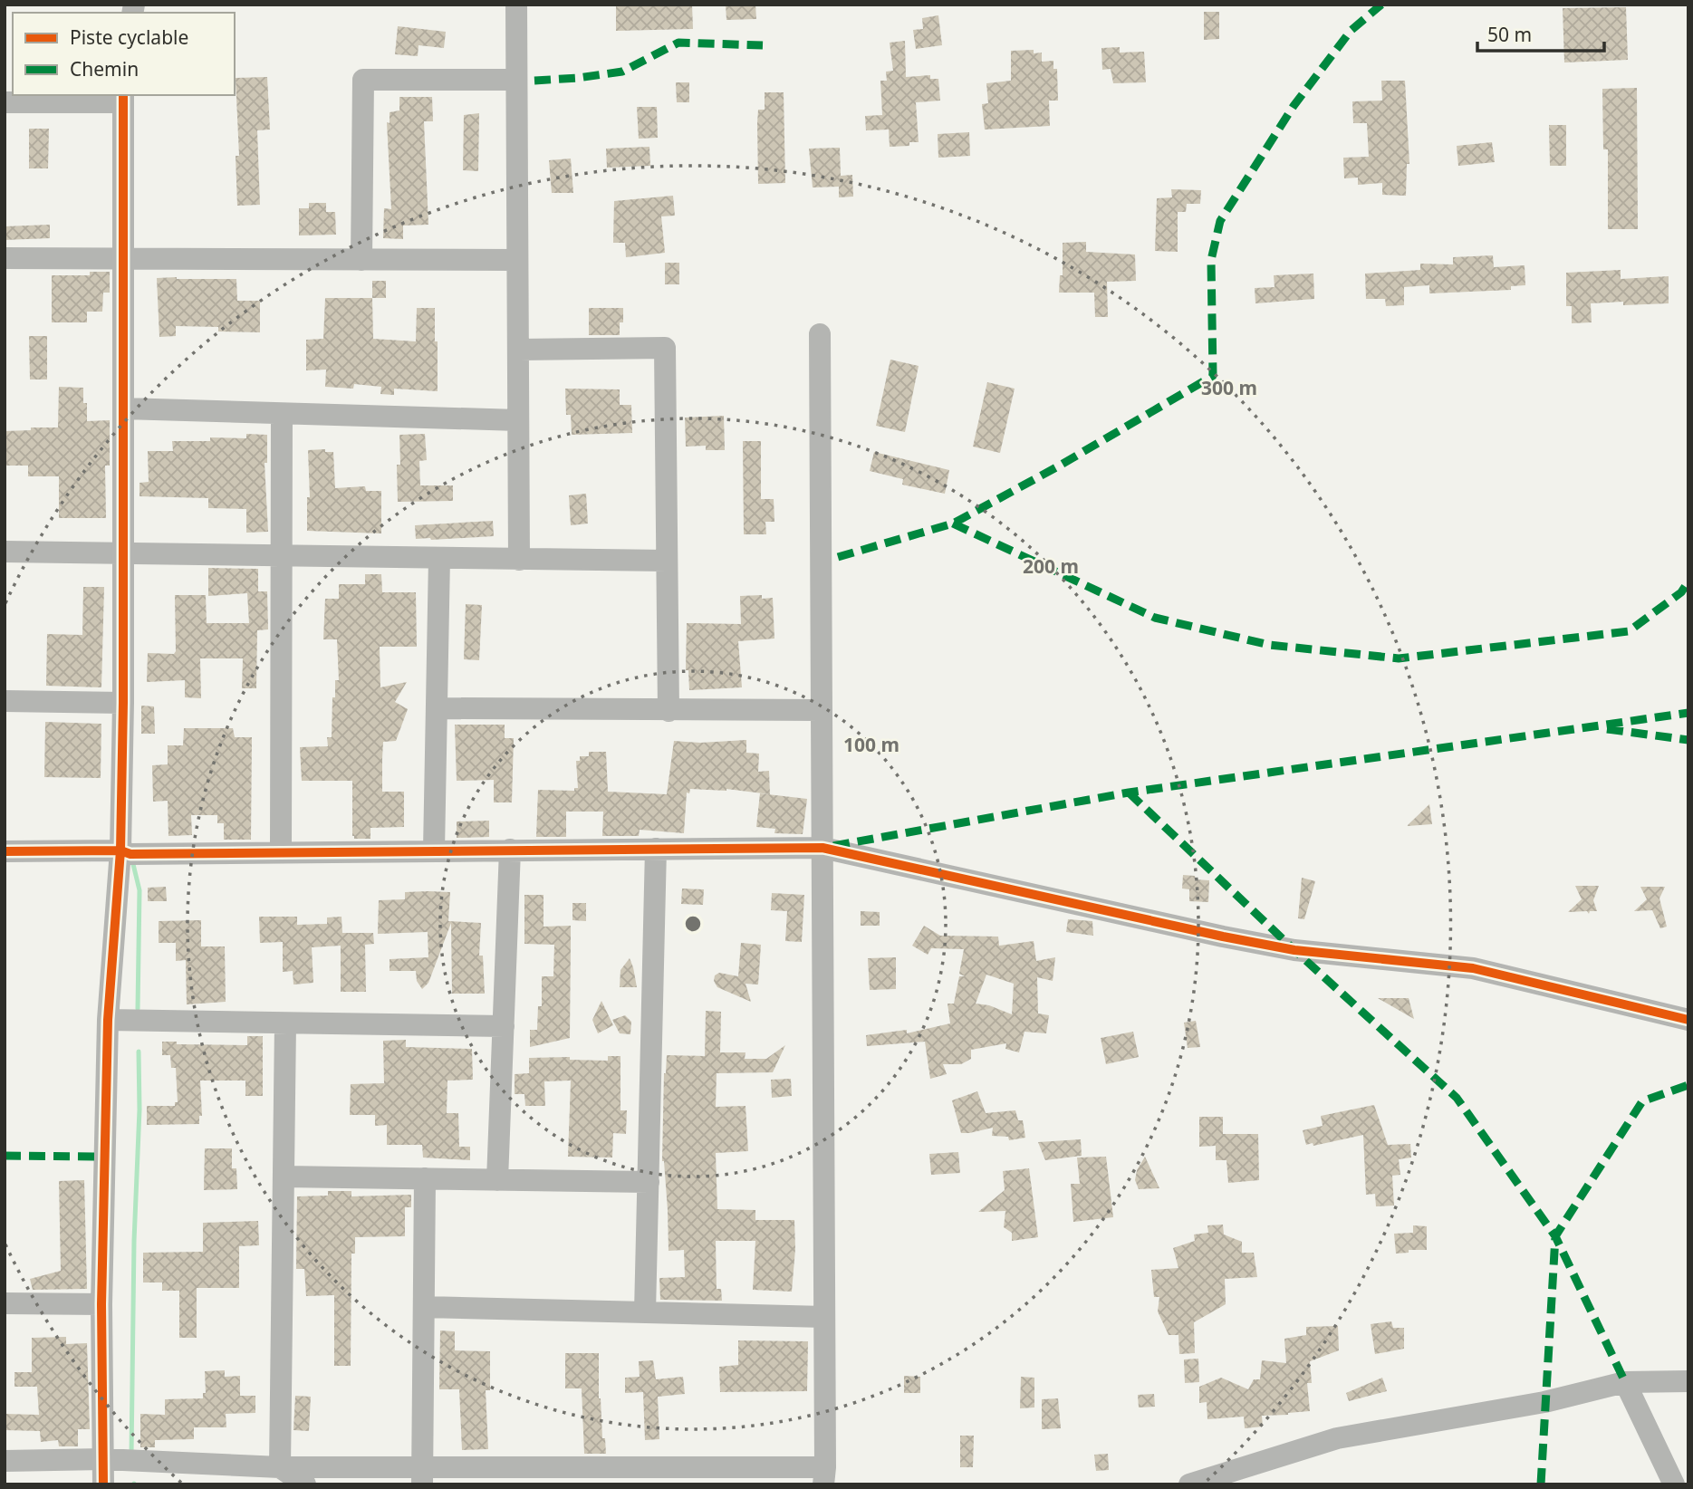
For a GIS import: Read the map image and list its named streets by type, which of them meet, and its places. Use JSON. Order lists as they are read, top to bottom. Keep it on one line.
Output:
{"legend":["Piste cyclable","Chemin"],"scale_bar":"50 m","rings":["300 m","200 m","100 m"]}
